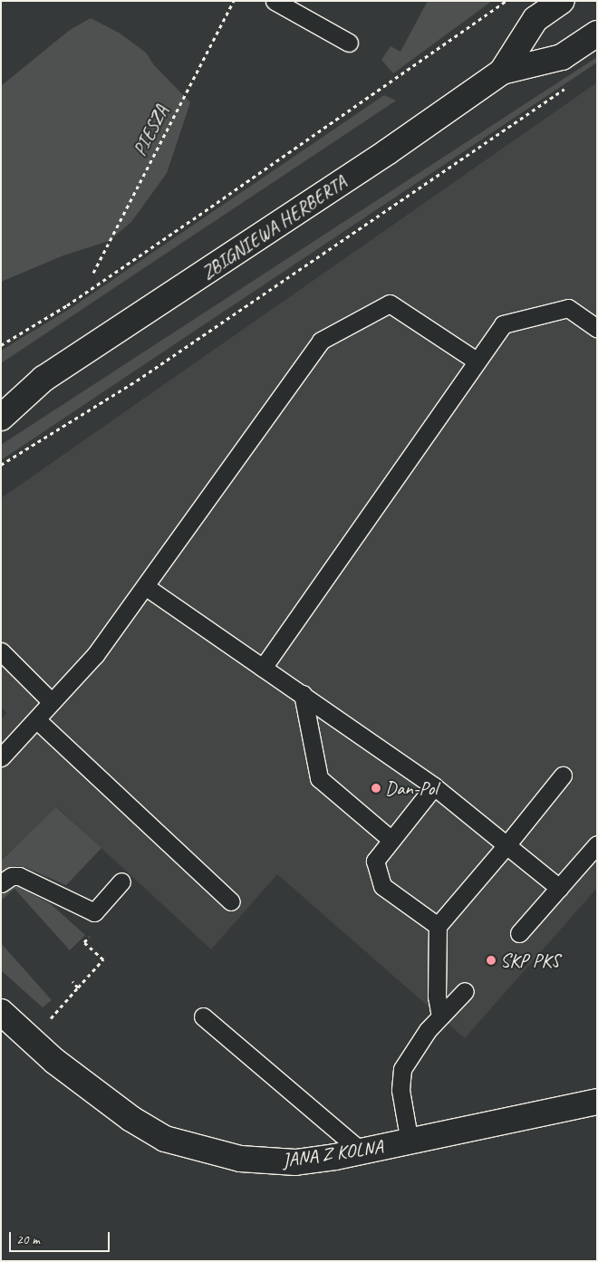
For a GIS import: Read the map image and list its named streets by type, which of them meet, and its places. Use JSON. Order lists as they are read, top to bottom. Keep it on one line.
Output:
{"streets":{"street":["ZBIGNIEWA HERBERTA","JANA Z KOLNA"],"path":["PIESZA"]},"places":["Dan-Pol","SKP PKS"],"scale_bar":"20 m"}
